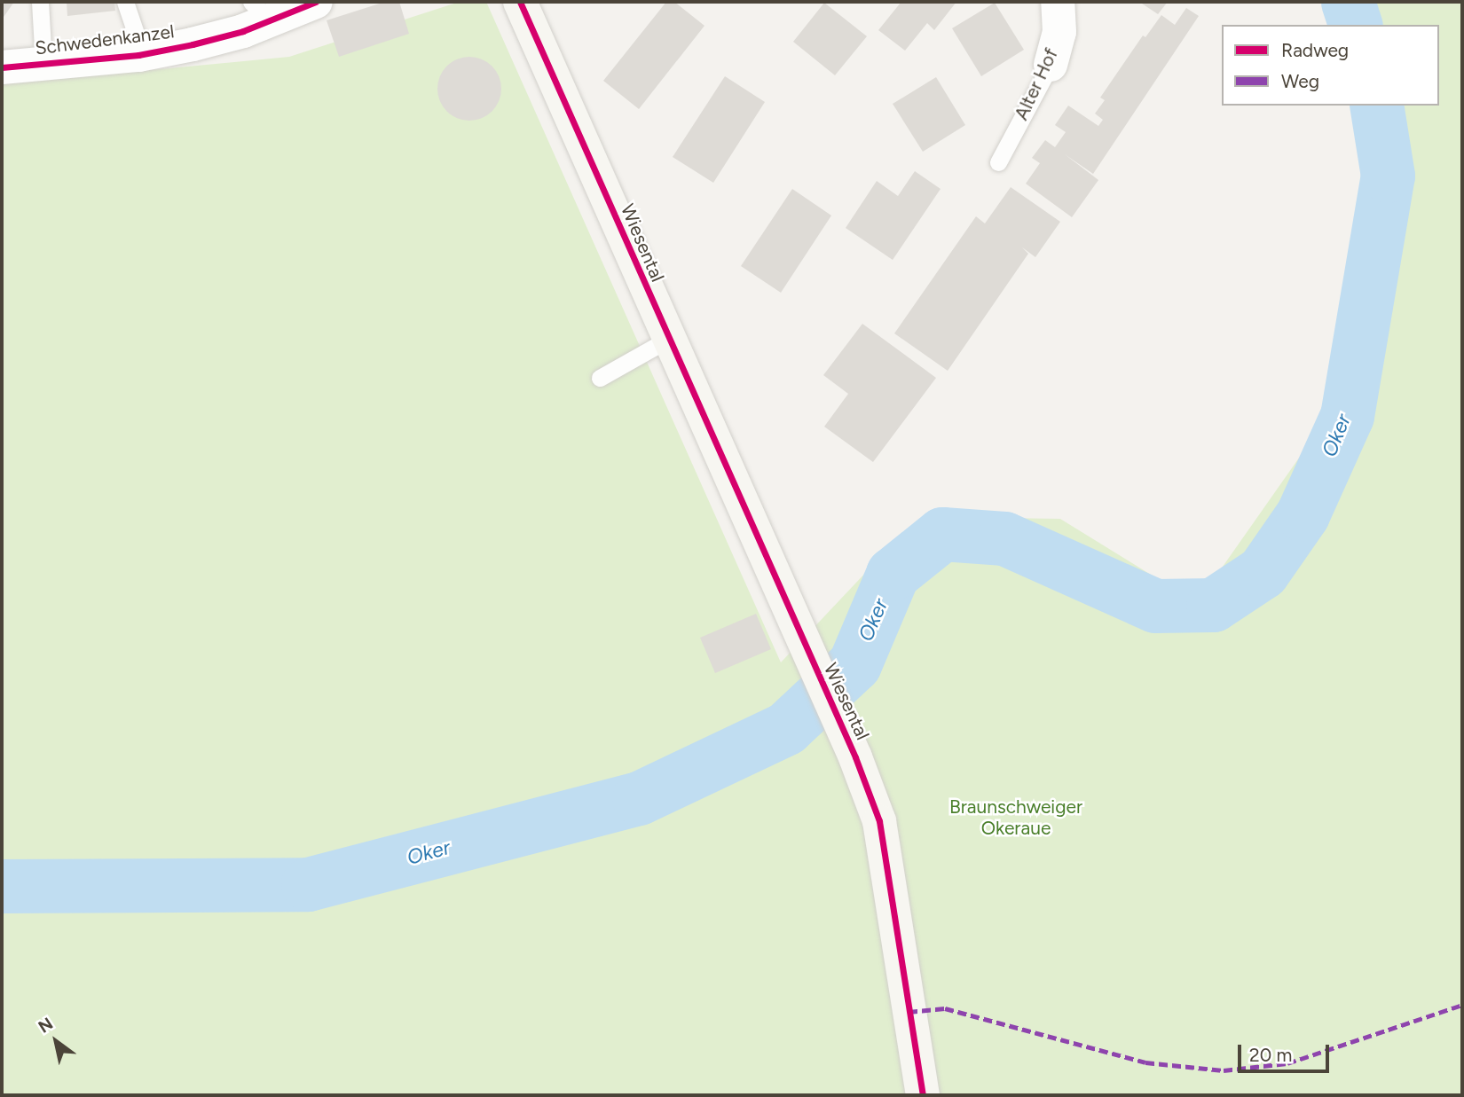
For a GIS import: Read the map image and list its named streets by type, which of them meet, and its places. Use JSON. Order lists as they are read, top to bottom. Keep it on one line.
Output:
{"streets":{"street":["Schwedenkanzel","Alter Hof","Wiesental"]},"water":["Oker"],"parks":["Braunschweiger Okeraue"],"legend":["Radweg","Weg"],"scale_bar":"20 m","north":"top left"}
